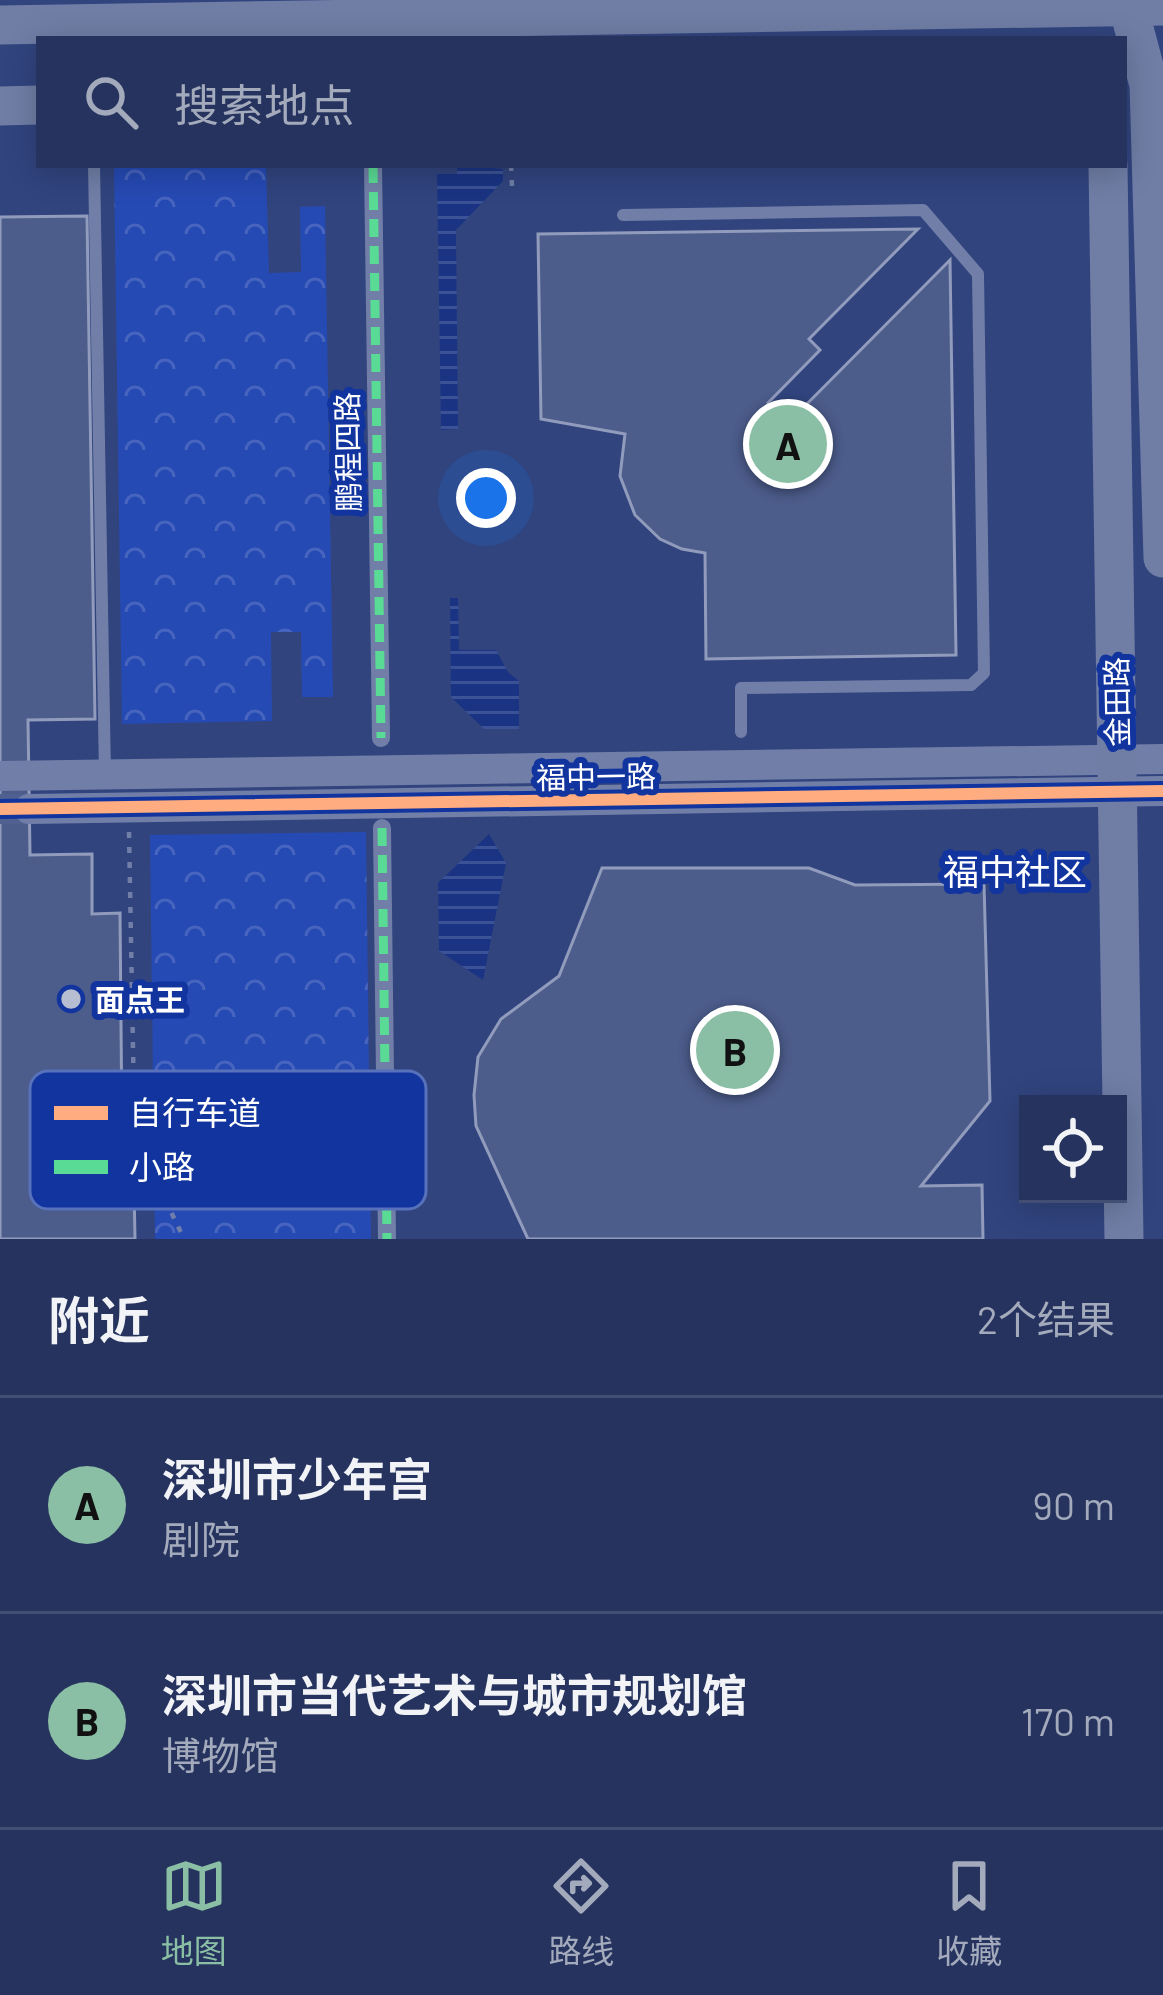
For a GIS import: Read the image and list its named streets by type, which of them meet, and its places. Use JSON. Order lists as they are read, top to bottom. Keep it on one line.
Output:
{"streets":{"main road":["金田路"],"street":["鹏程四路","福中一路"]},"crossings":[["金田路","福中一路"]],"districts":["福中社区"],"places":["面点王"],"legend":["自行车道","小路"],"page":{"search":"搜索地点","pins":["A","B"],"heading":["附近","2个结果"],"list":[{"mark":"A","name":"深圳市少年宫","note":"剧院","value":"90 m"},{"mark":"B","name":"深圳市当代艺术与城市规划馆","note":"博物馆","value":"170 m"}],"nav":["地图","路线","收藏"]}}
